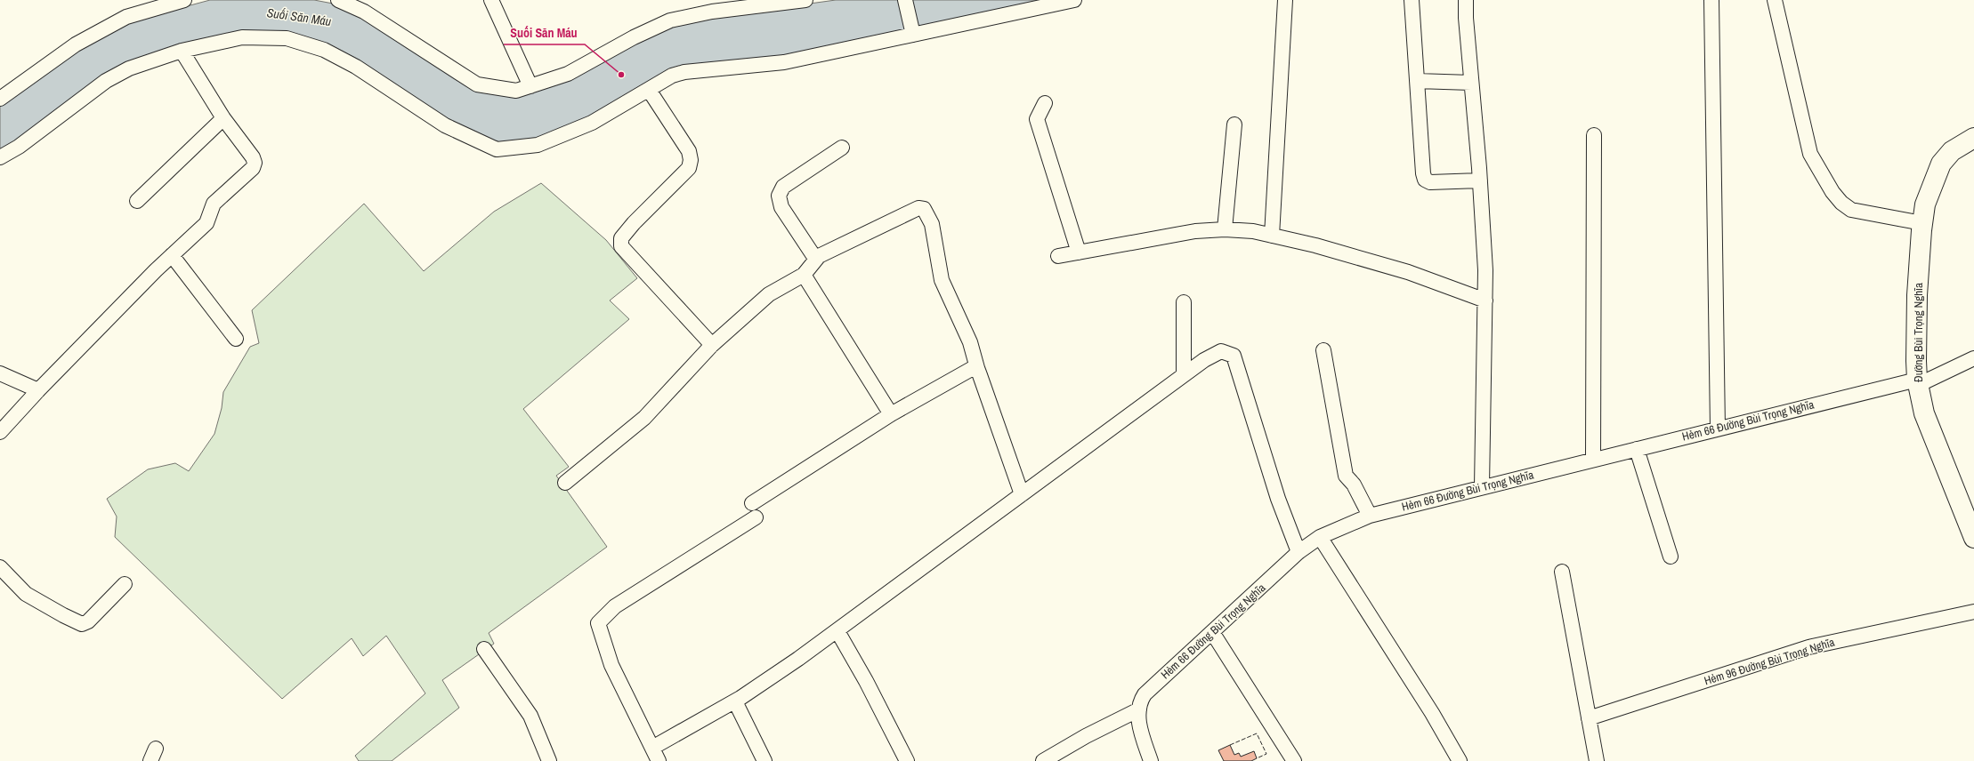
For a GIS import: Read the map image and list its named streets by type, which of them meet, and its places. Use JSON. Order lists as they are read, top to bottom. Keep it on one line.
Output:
{"streets":{"street":["Đường Bùi Trọng Nghĩa","Hẻm 66 Đường Bùi Trọng Nghĩa","Hẻm 96 Đường Bùi Trọng Nghĩa"]},"crossings":[["Đường Bùi Trọng Nghĩa","Hẻm 66 Đường Bùi Trọng Nghĩa"]],"water":["Suối Săn Máu"],"places":["Suối Săn Máu"]}
